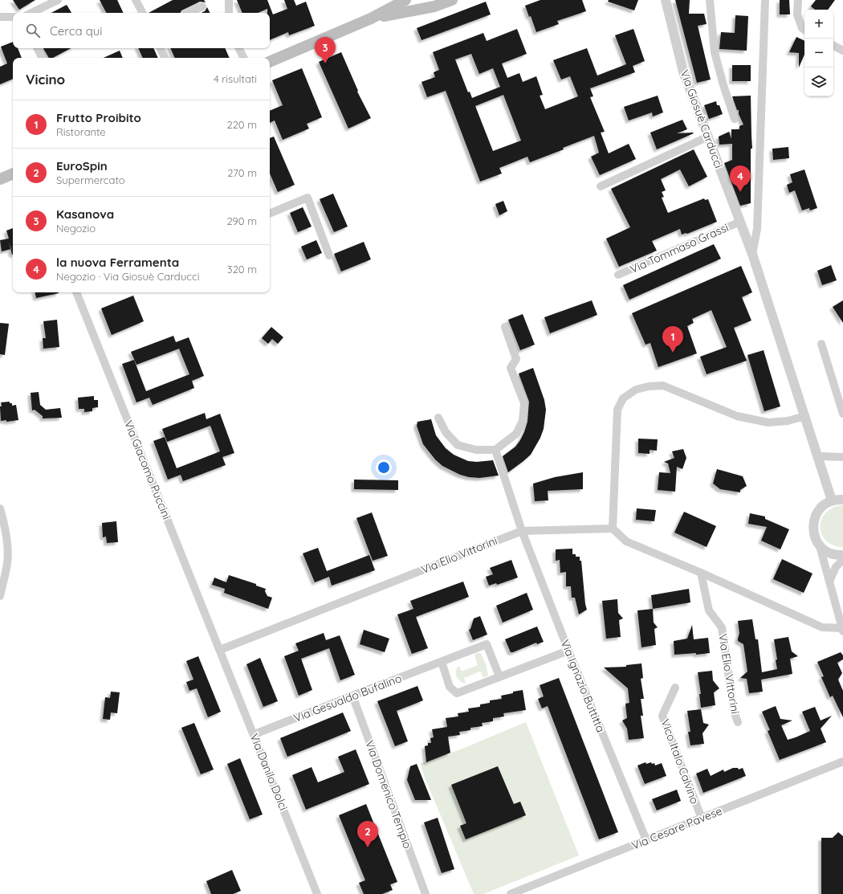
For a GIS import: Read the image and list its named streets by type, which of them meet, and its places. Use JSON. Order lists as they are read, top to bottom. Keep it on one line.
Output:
{"streets":{"street":["Via Giosuè Carducci","Via Tommaso Grassi","Via Giacomo Puccini","Via Elio Vittorini","Via Ignazio Buttitta","Via Gesualdo Bufalino","Vico Italo Calvino","Via Danilo Dolci","Via Domenico Tempio","Via Cesare Pavese"]},"crossings":[["Via Giosuè Carducci","Via Tommaso Grassi"],["Via Giacomo Puccini","Via Elio Vittorini"],["Via Giacomo Puccini","Via Danilo Dolci"],["Via Elio Vittorini","Via Ignazio Buttitta"],["Via Elio Vittorini","Via Danilo Dolci"],["Via Ignazio Buttitta","Via Cesare Pavese"],["Via Gesualdo Bufalino","Via Danilo Dolci"],["Via Gesualdo Bufalino","Via Domenico Tempio"],["Vico Italo Calvino","Via Cesare Pavese"]],"page":{"map_buttons":["+","−"],"search":"Cerca qui","pins":["3","4","1","2"],"heading":["Vicino","4 risultati"],"list":[{"mark":"1","name":"Frutto Proibito","note":"Ristorante","value":"220 m"},{"mark":"2","name":"EuroSpin","note":"Supermercato","value":"270 m"},{"mark":"3","name":"Kasanova","note":"Negozio","value":"290 m"},{"mark":"4","name":"la nuova Ferramenta","note":"Negozio · Via Giosuè Carducci","value":"320 m"}]}}
